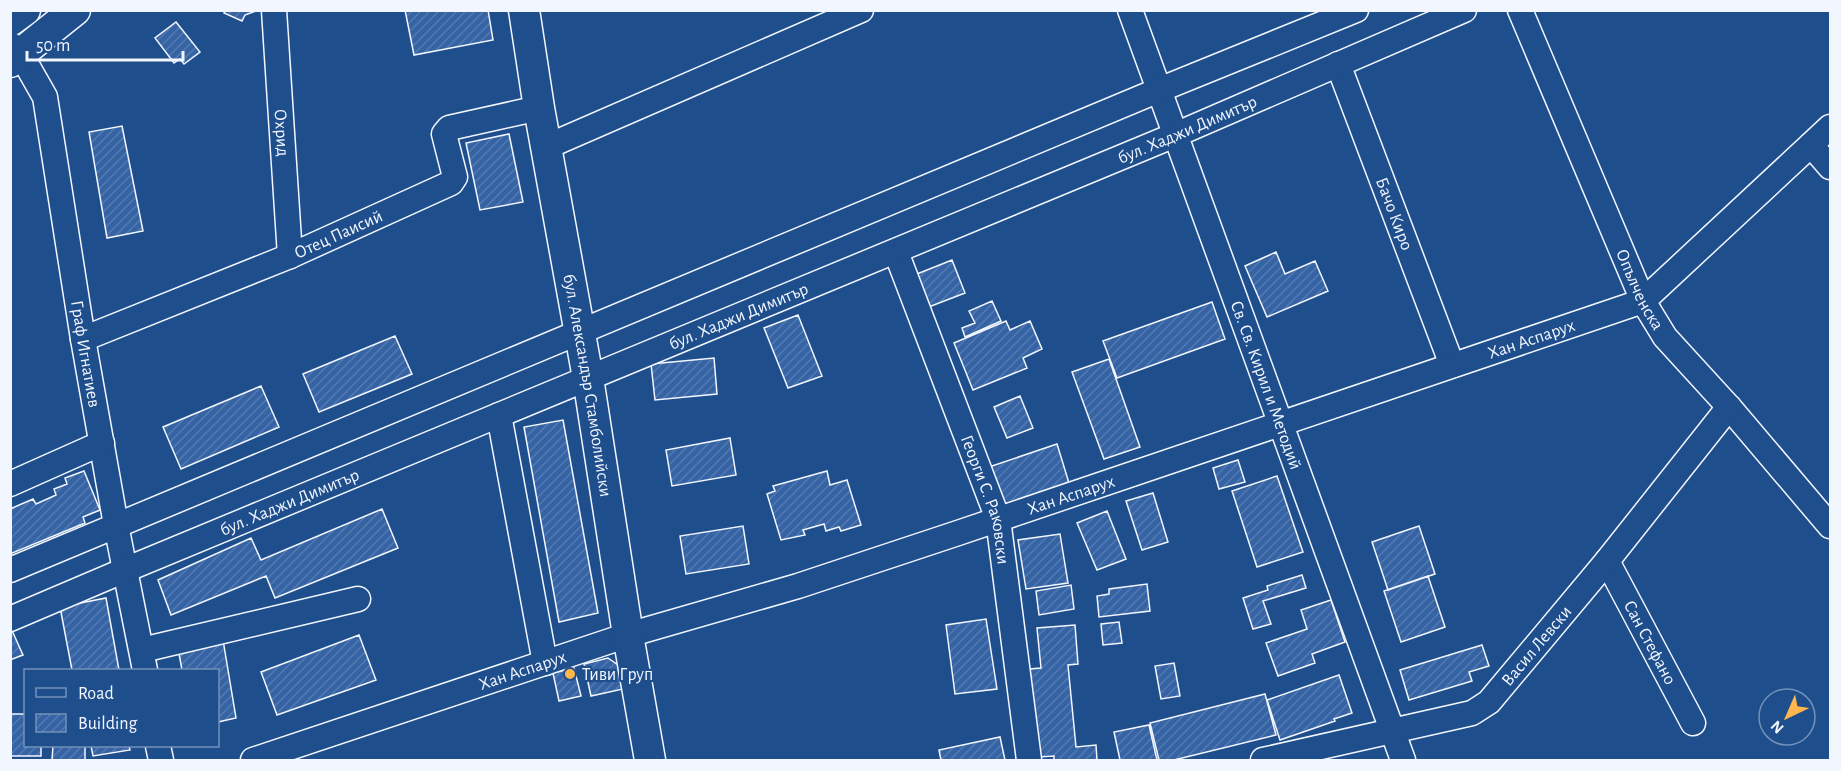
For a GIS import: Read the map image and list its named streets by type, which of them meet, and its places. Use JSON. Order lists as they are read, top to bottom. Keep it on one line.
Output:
{"streets":{"main road":["бул. Александър Стамболийски"],"street":["бул. Хаджи Димитър","Охрид","Бачо Киро","Отец Паисий","Опълченска","Хан Аспарух","Граф Игнатиев","Св. Св. Кирил и Методий","Георги С. Раковски","Сан Стефано","Васил Левски"]},"crossings":[["бул. Хаджи Димитър","Бачо Киро"],["бул. Хаджи Димитър","Граф Игнатиев"],["бул. Хаджи Димитър","бул. Александър Стамболийски"],["бул. Хаджи Димитър","Св. Св. Кирил и Методий"],["бул. Хаджи Димитър","Георги С. Раковски"],["Охрид","Отец Паисий"],["Бачо Киро","Хан Аспарух"],["Отец Паисий","Граф Игнатиев"],["Отец Паисий","бул. Александър Стамболийски"],["Опълченска","Хан Аспарух"],["Опълченска","Васил Левски"],["Хан Аспарух","бул. Александър Стамболийски"],["Хан Аспарух","Св. Св. Кирил и Методий"],["Хан Аспарух","Георги С. Раковски"],["Св. Св. Кирил и Методий","Васил Левски"],["Сан Стефано","Васил Левски"]],"places":["Тиви Груп"],"legend":["Road","Building"],"scale_bar":"50 m","north":"bottom left"}
